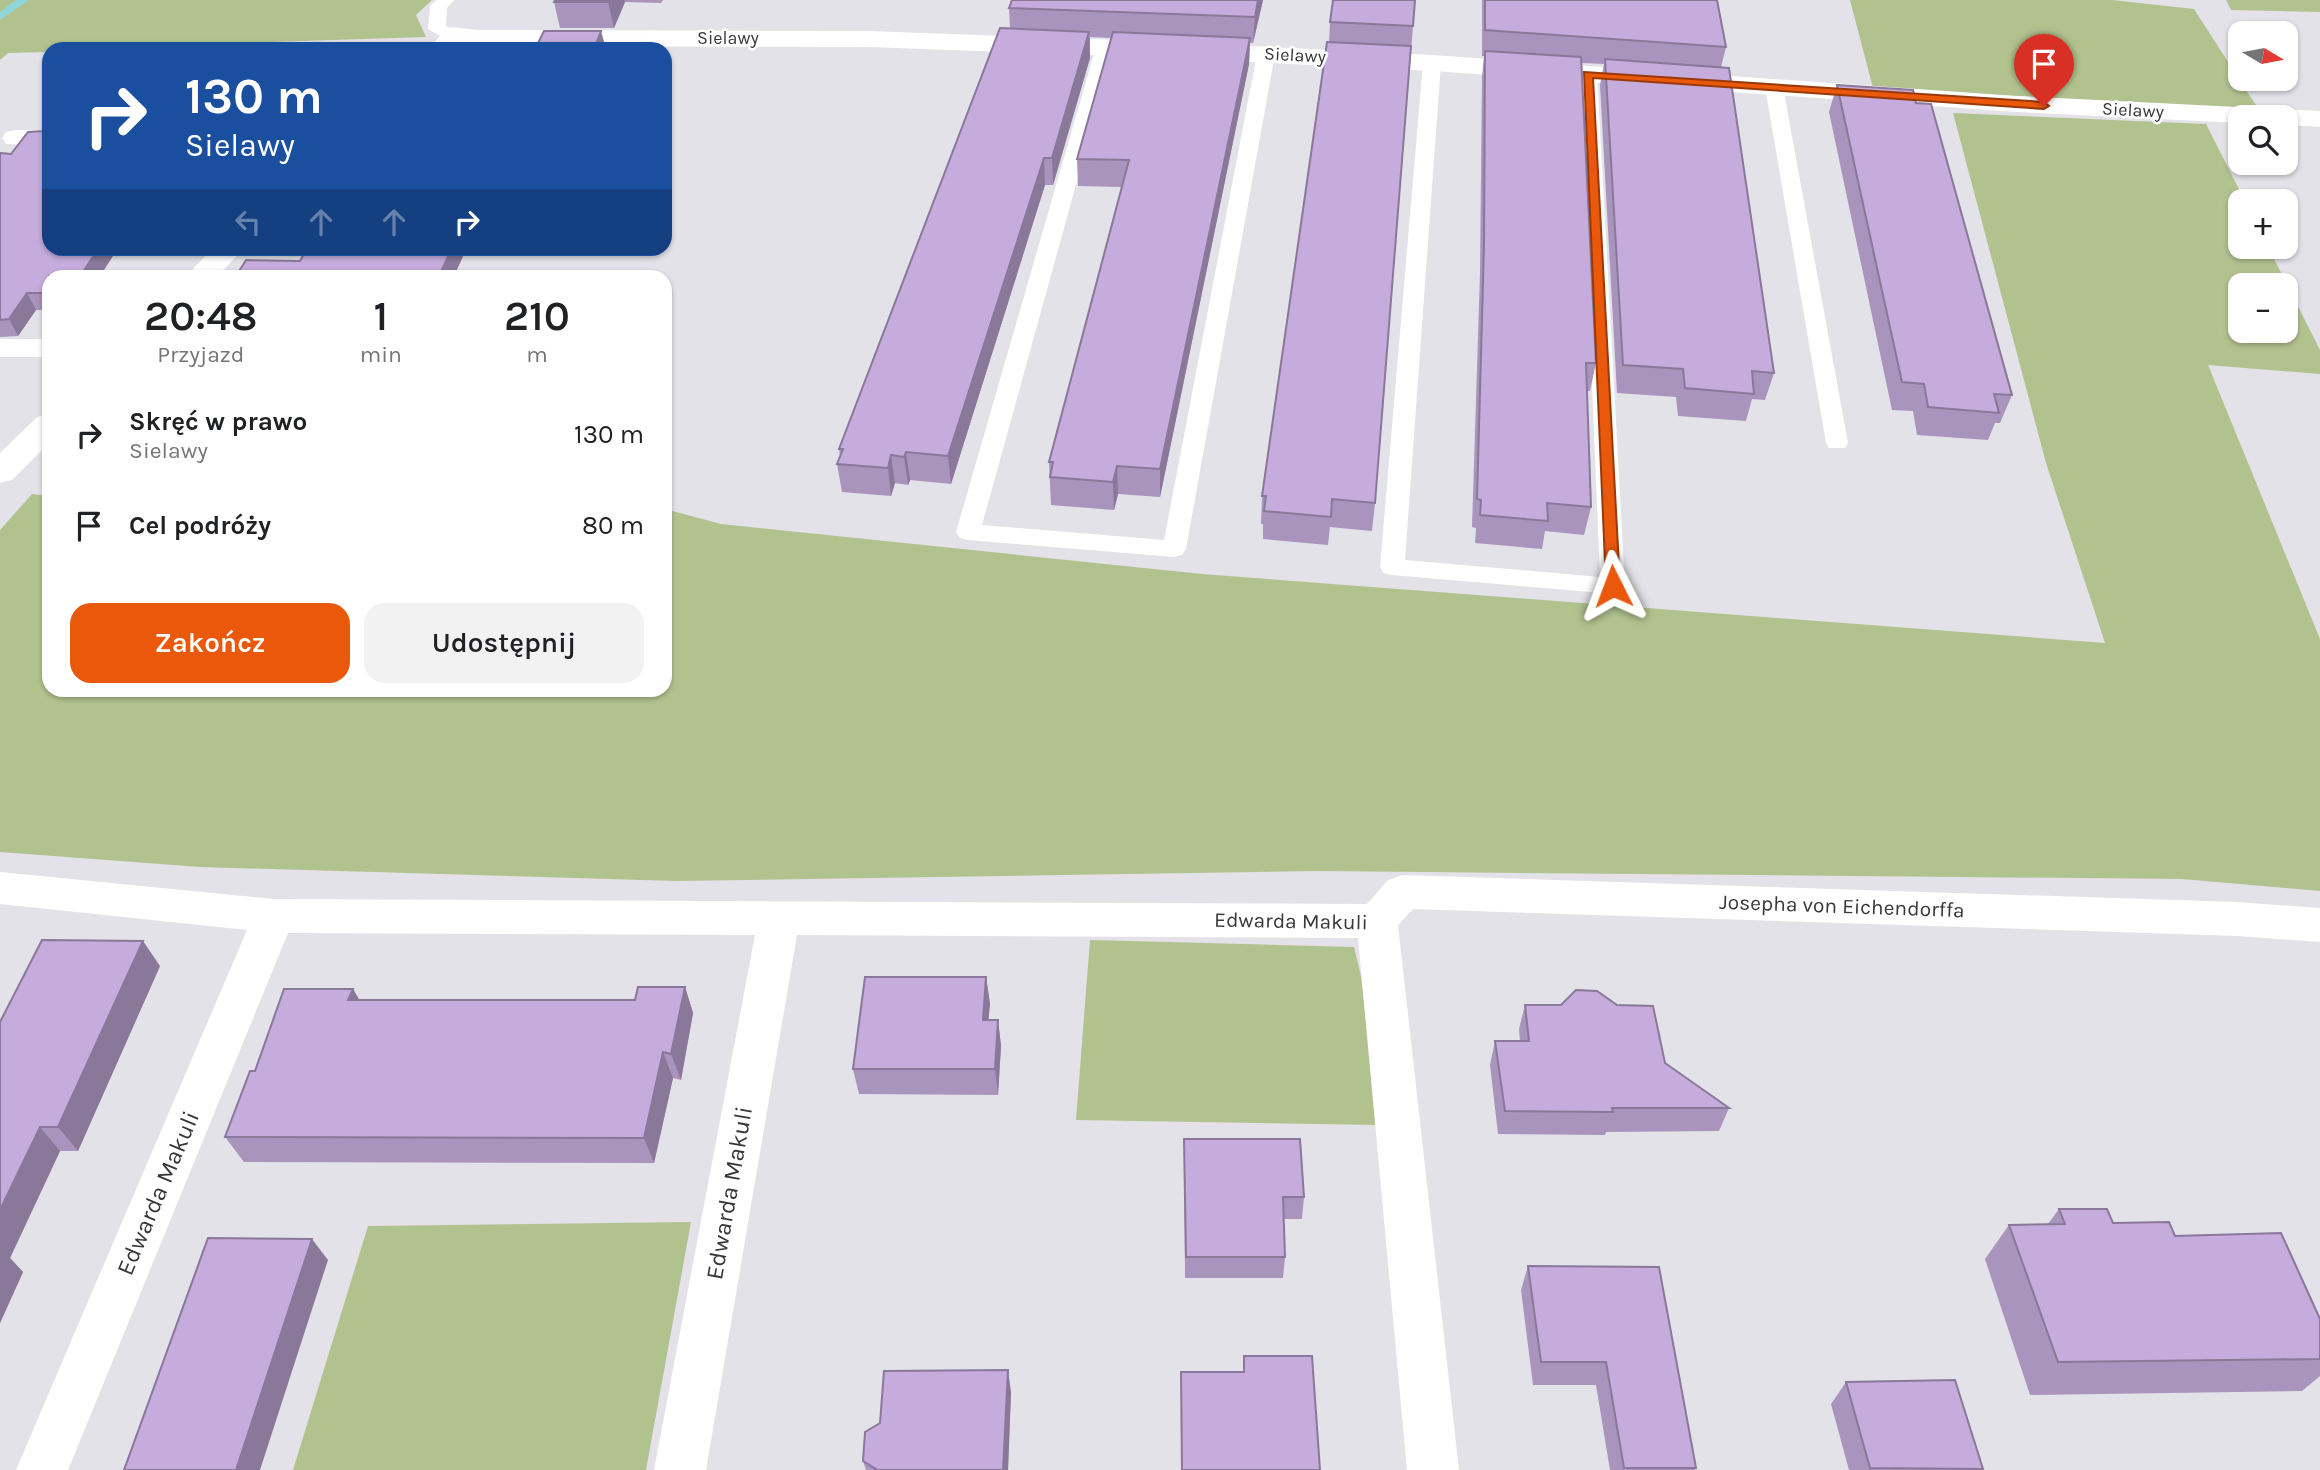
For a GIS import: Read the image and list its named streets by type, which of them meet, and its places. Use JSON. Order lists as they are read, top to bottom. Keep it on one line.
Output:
{"streets":{"street":["Sielawy","Josepha von Eichendorffa","Edwarda Makuli"]},"crossings":[["Josepha von Eichendorffa","Edwarda Makuli"]],"north":"right","page":{"map_buttons":["+","−"],"turn":["130 m","Sielawy"],"eta":["20:48","Przyjazd","1","min","210","m"],"list":[{"name":"Skręć w prawo","note":"Sielawy","value":"130 m"},{"name":"Cel podróży","value":"80 m"}],"buttons":["Zakończ","Udostępnij"]}}
